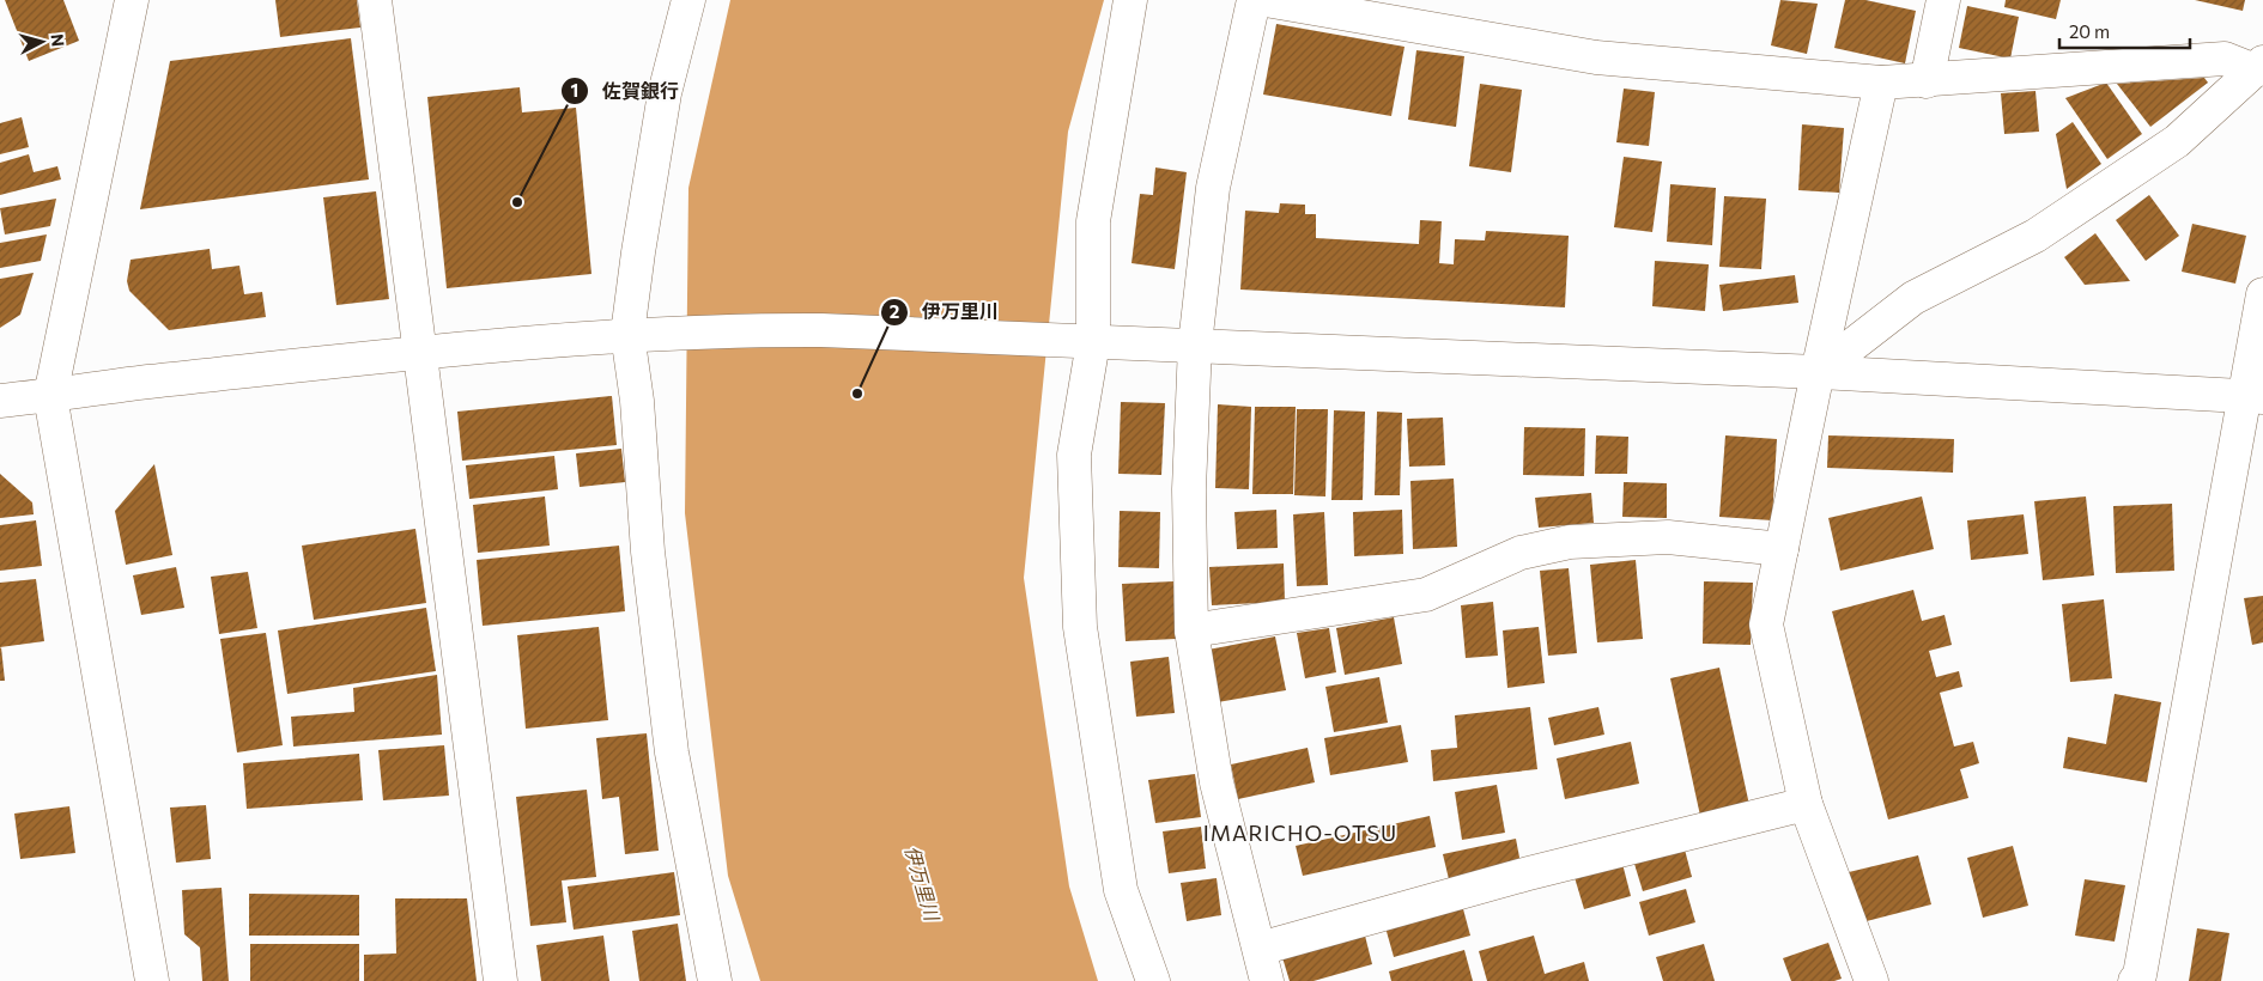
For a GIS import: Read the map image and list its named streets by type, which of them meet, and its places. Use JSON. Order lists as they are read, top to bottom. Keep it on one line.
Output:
{"districts":["IMARICHO-OTSU"],"water":["伊万里川"],"places":["佐賀銀行","伊万里川"],"scale_bar":"20 m","north":"right"}
